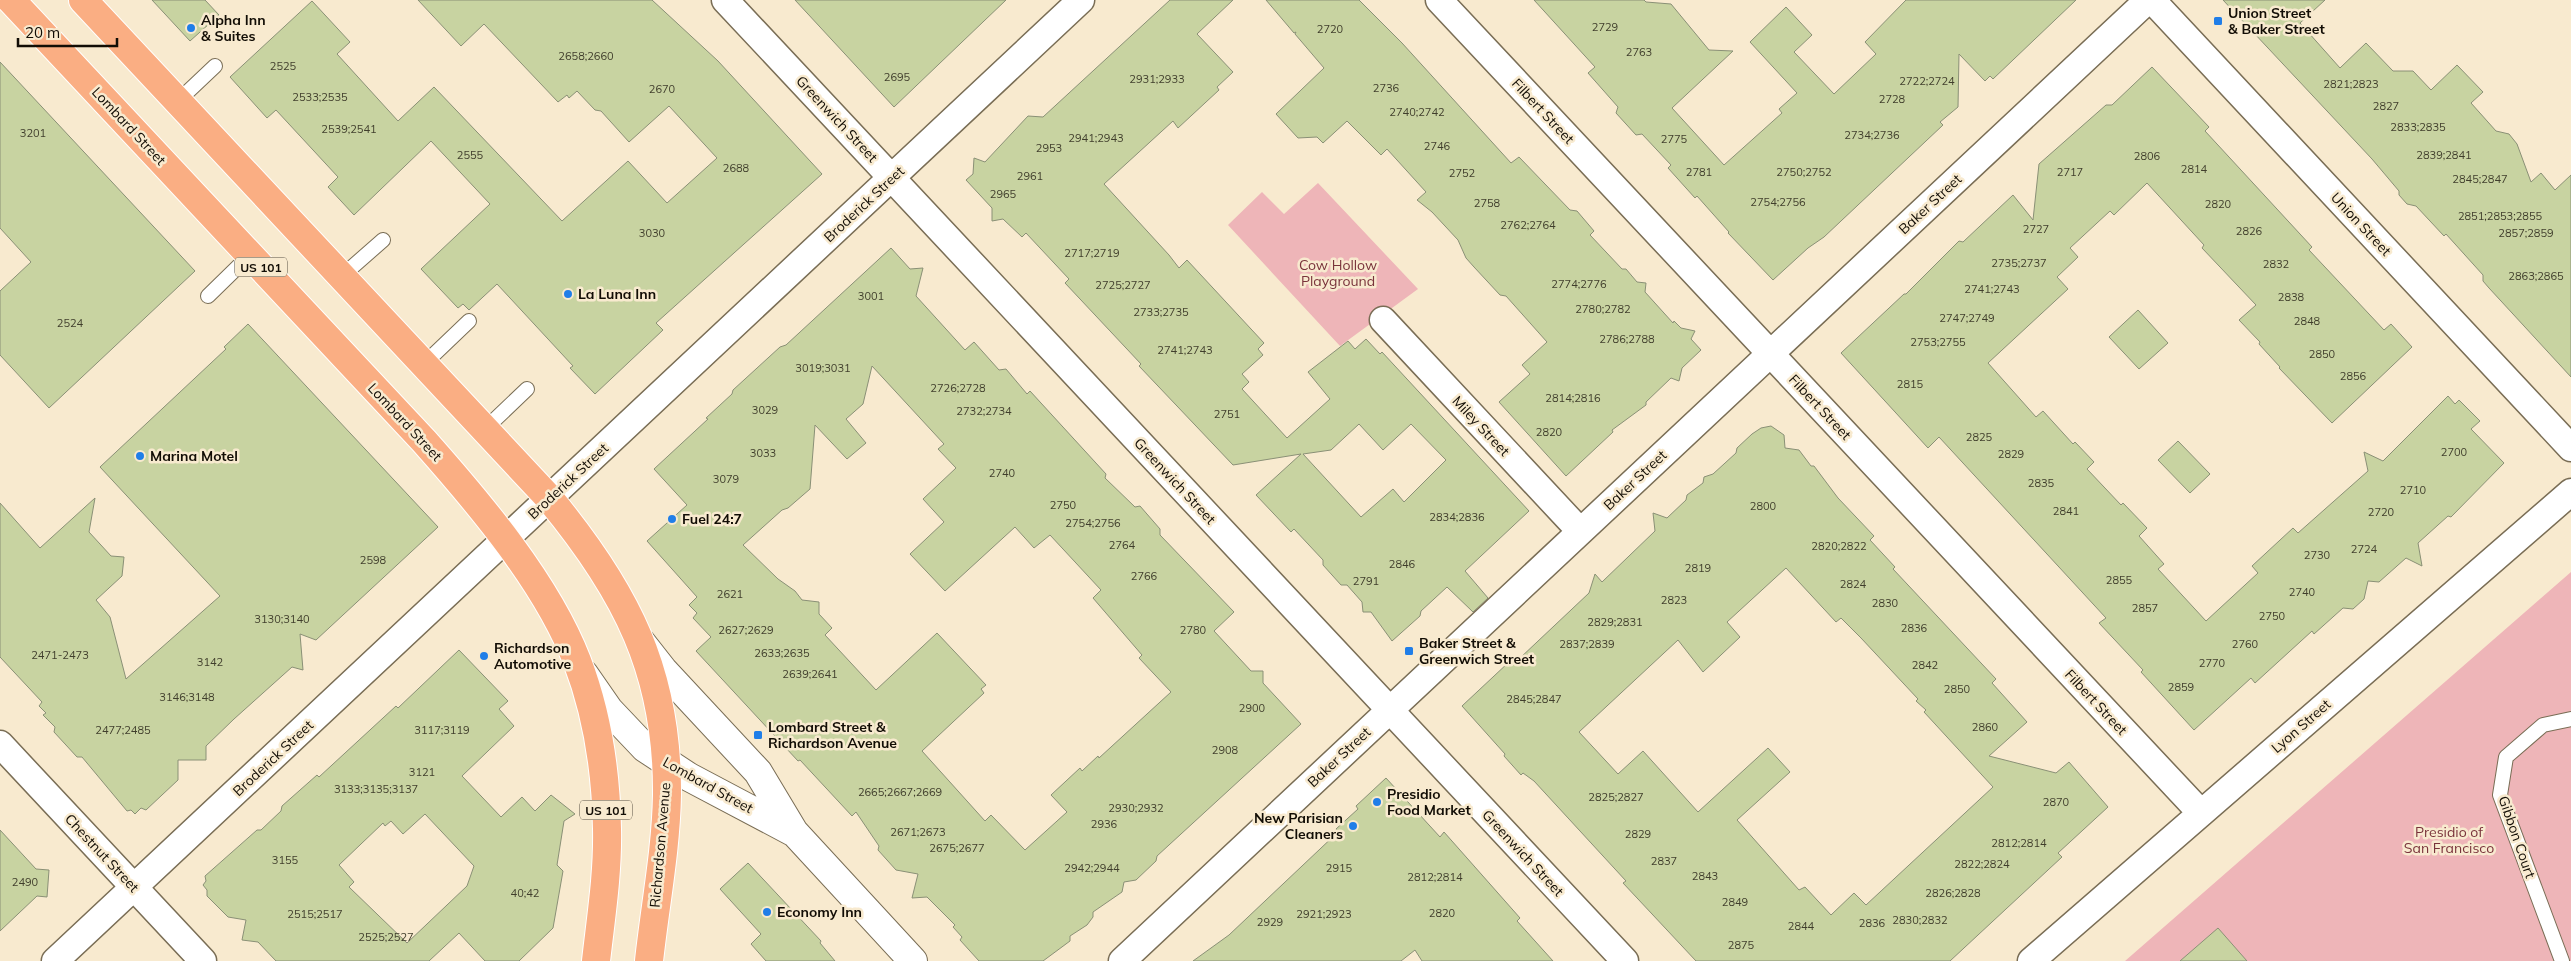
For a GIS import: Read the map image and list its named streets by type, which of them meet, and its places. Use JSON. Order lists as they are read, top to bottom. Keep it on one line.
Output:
{"streets":{"highway":["Lombard Street","US 101","Richardson Avenue"],"street":["Filbert Street","Greenwich Street","Broderick Street","Baker Street","Union Street","Miley Street","Lyon Street","Chestnut Street"],"lane":["Gibbon Court"]},"crossings":[["Filbert Street","Baker Street"],["Filbert Street","Lyon Street"],["Greenwich Street","Broderick Street"],["Greenwich Street","Baker Street"],["Lombard Street","Broderick Street"],["Lombard Street","US 101"],["Lombard Street","Richardson Avenue"],["Broderick Street","Chestnut Street"],["Baker Street","Union Street"],["Baker Street","Miley Street"]],"parks":["Cow Hollow Playground","Presidio of San Francisco"],"places":{"transit":["Union Street & Baker Street","Baker Street & Greenwich Street","Lombard Street & Richardson Avenue"],"other":["Alpha Inn & Suites","La Luna Inn","Marina Motel","Fuel 24:7","Richardson Automotive","Presidio Food Market","New Parisian Cleaners","Economy Inn"]},"house_numbers":["2729","2720","2763","2658;2660","2525","2695","2931;2933","2722;2724","2821;2823","2736","2670","2533;2535","2728","2827","2740;2742","2833;2835","2539;2541","3201","2734;2736","2941;2943","2775","2746","2953","2555","2839;2841","2806","2688","2814","2781","2750;2752","2717","2752","2961","2845;2847","2965","2754;2756","2758","2820","2851;2853;2855","2762;2764","2727","2826","3030","2857;2859","2717;2719","2735;2737","2832","2863;2865","2774;2776","2725;2727","2741;2743","3001","2838","2780;2782","2733;2735","2747;2749","2848","2524","2786;2788","2753;2755","2741;2743","2850","3019;3031","2856","2815","2726;2728","2814;2816","3029","2732;2734","2751","2820","2825","2700","3033","2829","2740","3079","2835","2710","2750","2800","2841","2720","2834;2836","2754;2756","2764","2820;2822","2724","2730","2598","2846","2819","2766","2855","2791","2824","2740","2621","2823","2830","2857","2750","3130;3140","2829;2831","2836","2627;2629","2780","2837;2839","2760","2633;2635","2471-2473","3142","2770","2842","2639;2641","2859","2850","3146;3148","2845;2847","2900","2860","2477;2485","3117;3119","2908","3121","3133;3135;3137","2665;2667;2669","2825;2827","2870","2930;2932","2936","2671;2673","2829","2812;2814","2675;2677","3155","2837","2822;2824","2942;2944","2915","2843","2812;2814","2490","40;42","2826;2828","2849","2820","2515;2517","2921;2923","2830;2832","2929","2836","2844","2525;2527","2875"],"scale_bar":"20 m"}
